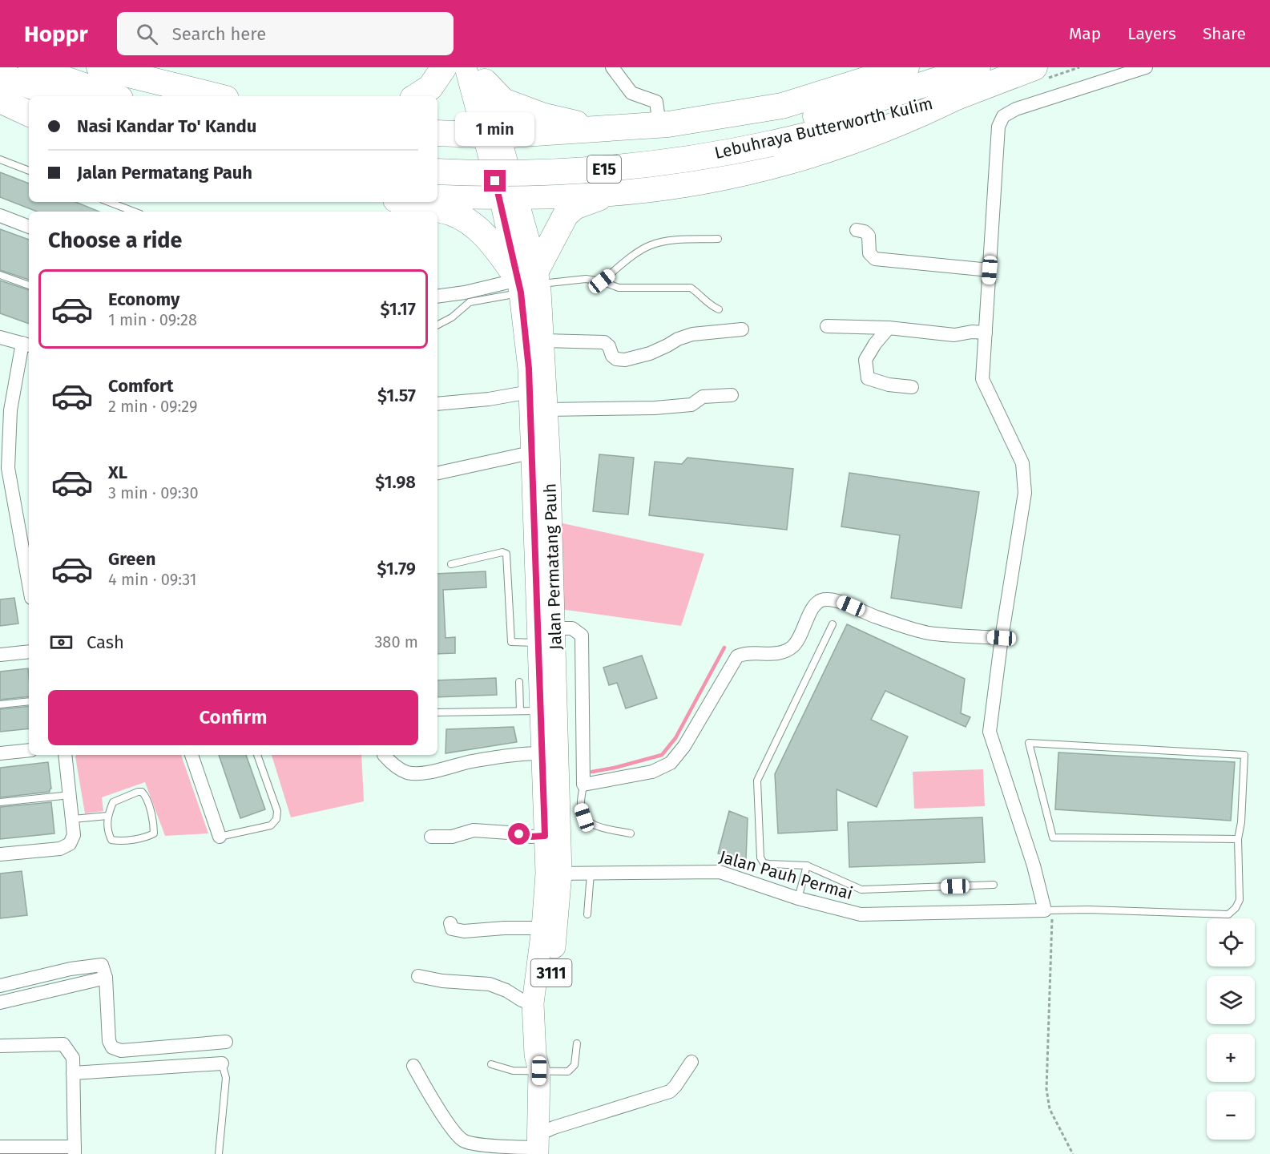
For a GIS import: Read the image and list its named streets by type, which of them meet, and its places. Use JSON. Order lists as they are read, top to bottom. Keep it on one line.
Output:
{"streets":{"highway":["Lebuhraya Butterworth Kulim","E15"],"main road":["Jalan Permatang Pauh","3111"],"street":["Jalan Pauh Permai"]},"crossings":[["Jalan Permatang Pauh","Jalan Pauh Permai"]],"page":{"header":"Hoppr","search":"Search here","nav":["Map","Layers","Share"],"banner":["Nasi Kandar To' Kandu","Jalan Permatang Pauh"],"bubble":"1 min","heading":"Choose a ride","list":[{"name":"Economy","note":"1 min · 09:28","value":"$1.17"},{"name":"Comfort","note":"2 min · 09:29","value":"$1.57"},{"name":"XL","note":"3 min · 09:30","value":"$1.98"},{"name":"Green","note":"4 min · 09:31","value":"$1.79"}],"pay":["Cash","380 m"],"buttons":"Confirm","map_buttons":["+","−"]}}
